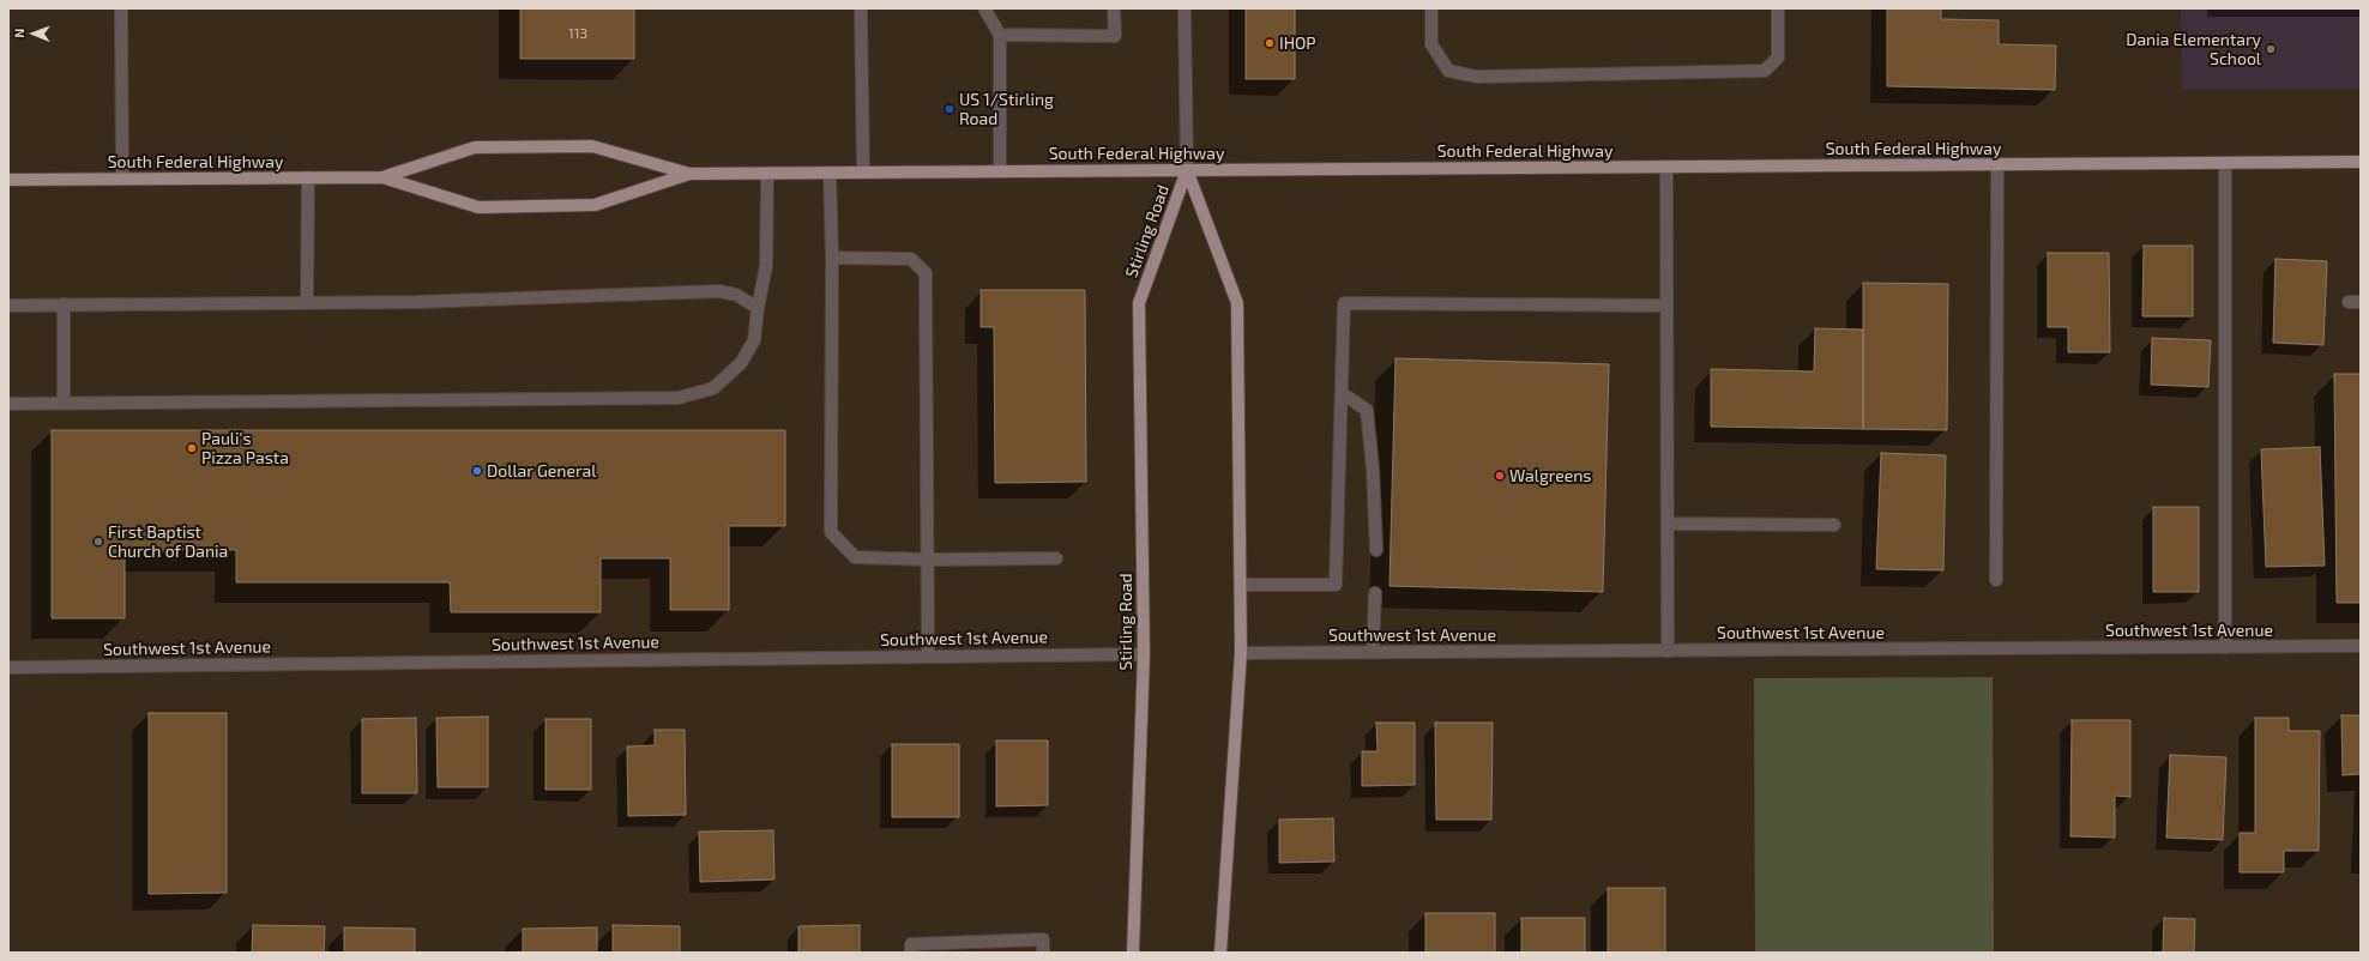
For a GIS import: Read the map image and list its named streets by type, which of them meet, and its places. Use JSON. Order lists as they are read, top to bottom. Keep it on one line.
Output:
{"streets":{"main road":["South Federal Highway","Stirling Road"],"street":["Southwest 1st Avenue"]},"crossings":[["South Federal Highway","Stirling Road"],["Stirling Road","Southwest 1st Avenue"]],"places":["IHOP","Dania Elementary School","US 1/Stirling Road","Pauli's Pizza Pasta","Dollar General","Walgreens","First Baptist Church of Dania"],"house_numbers":["113"],"north":"left"}
